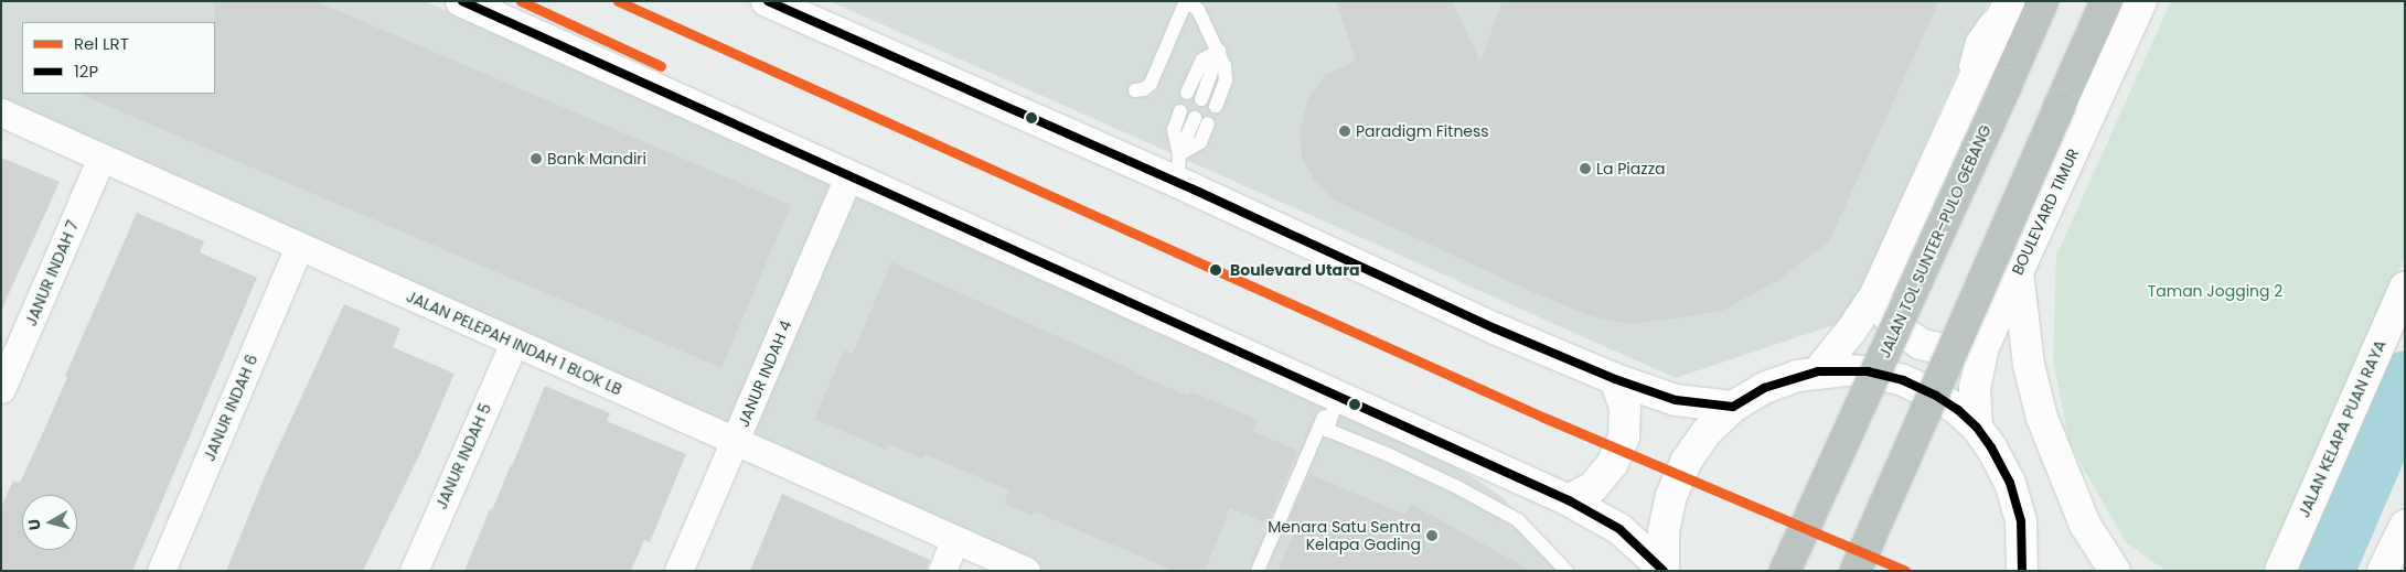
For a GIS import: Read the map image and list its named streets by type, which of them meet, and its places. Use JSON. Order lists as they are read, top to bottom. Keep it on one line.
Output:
{"streets":{"highway":["JALAN TOL SUNTER–PULO GEBANG"],"main road":["BOULEVARD TIMUR","JALAN KELAPA PUAN RAYA"],"street":["JANUR INDAH 7","JALAN PELEPAH INDAH 1 BLOK LB","JANUR INDAH 4","JANUR INDAH 6","JANUR INDAH 5"]},"crossings":[["JANUR INDAH 7","JALAN PELEPAH INDAH 1 BLOK LB"],["JALAN PELEPAH INDAH 1 BLOK LB","JANUR INDAH 4"],["JALAN PELEPAH INDAH 1 BLOK LB","JANUR INDAH 6"],["JALAN PELEPAH INDAH 1 BLOK LB","JANUR INDAH 5"]],"parks":["Taman Jogging 2"],"places":["Paradigm Fitness","Bank Mandiri","La Piazza","Boulevard Utara","Menara Satu Sentra Kelapa Gading"],"lines":["rail line LRT","transit line 12P"],"legend":["Rel LRT","12P"],"north":"left"}
